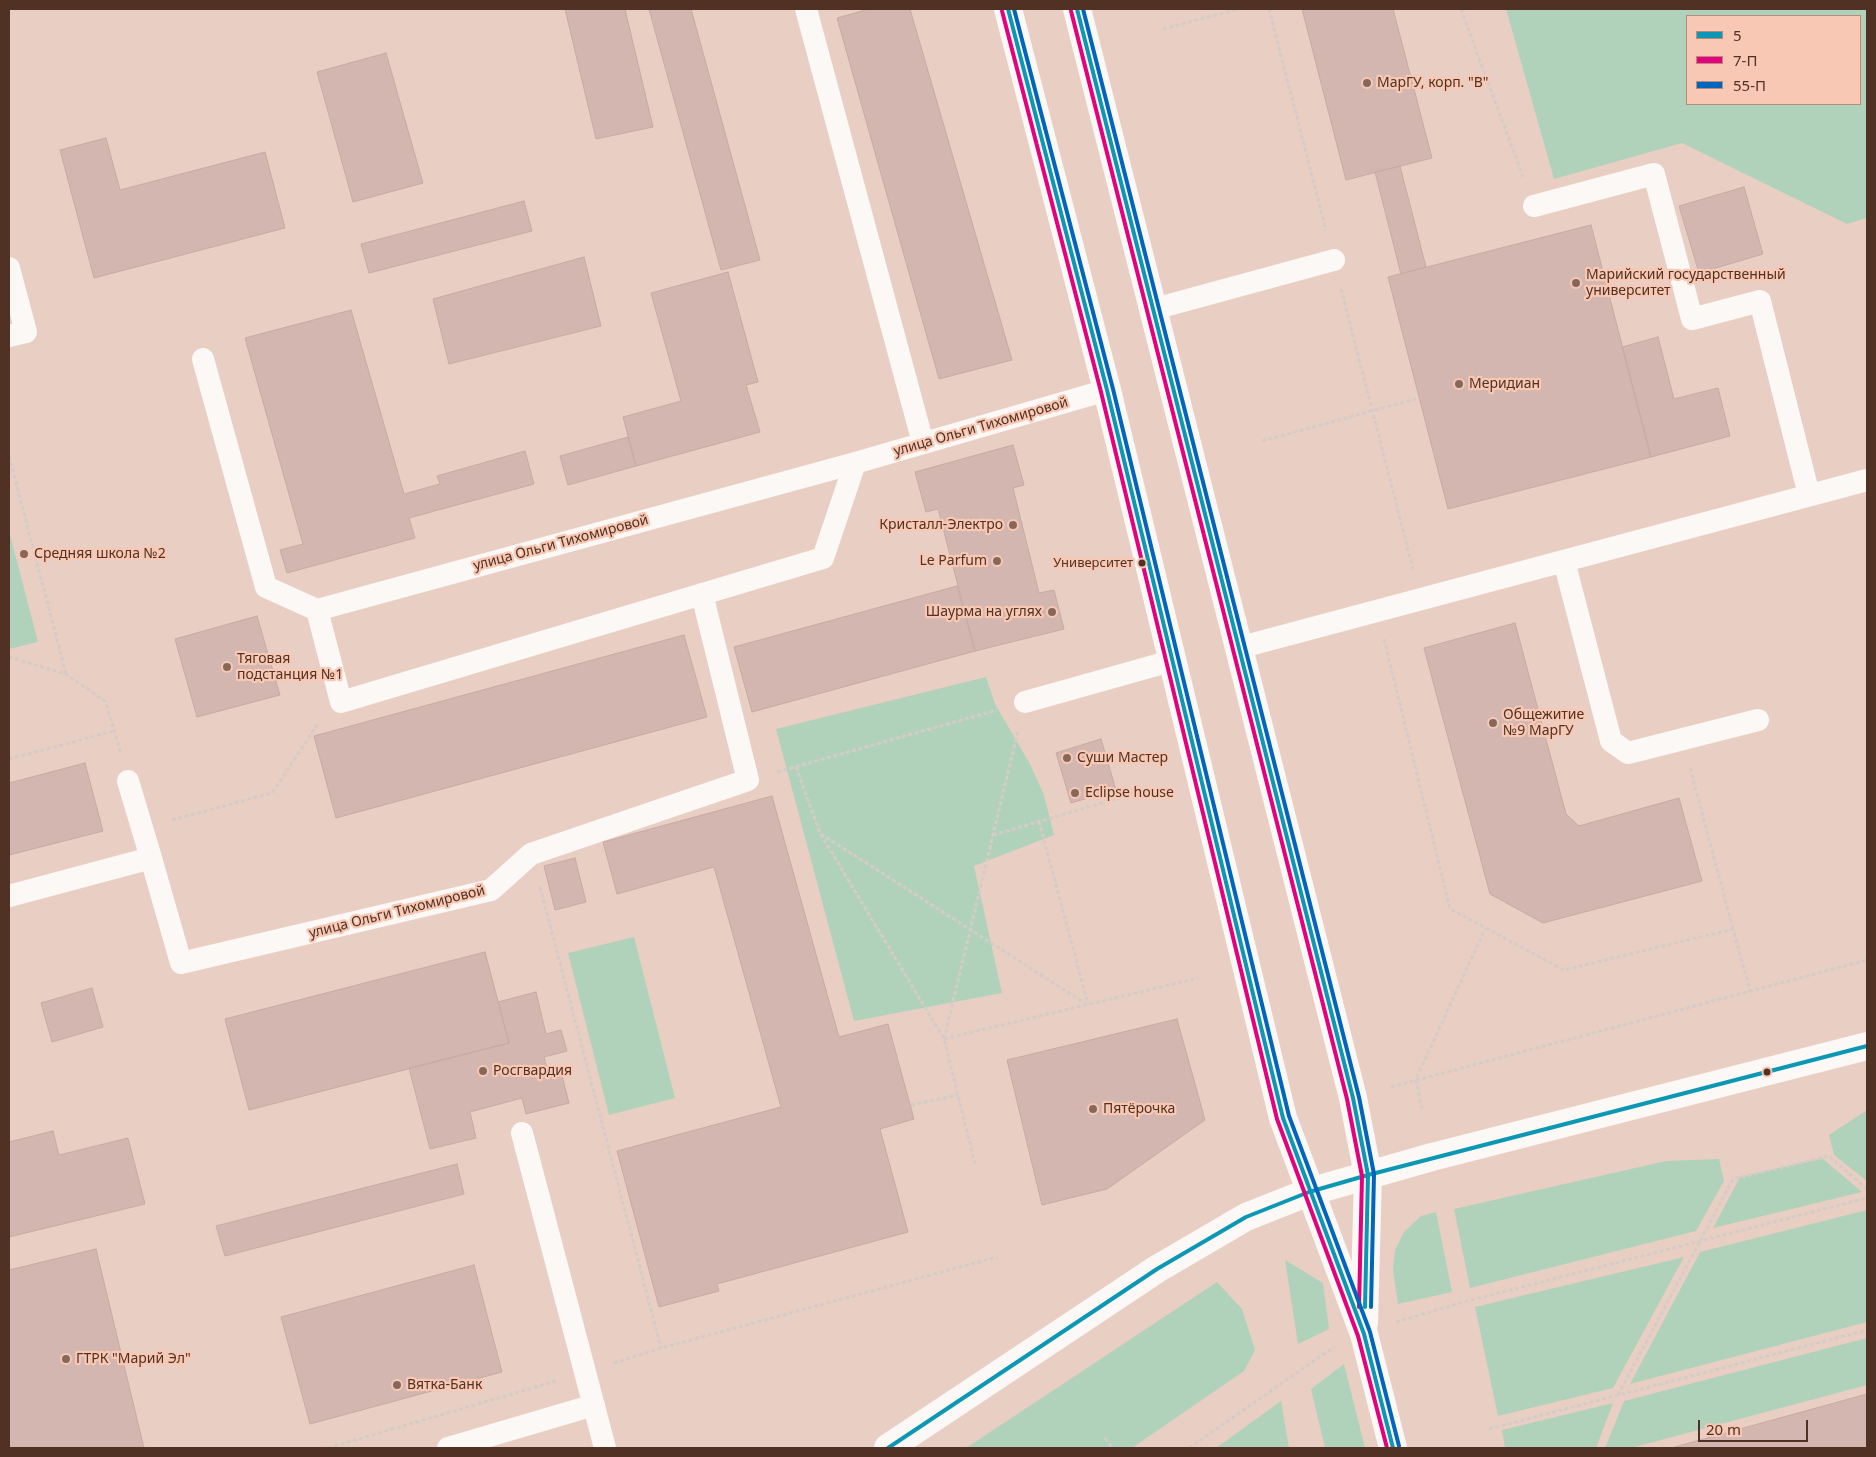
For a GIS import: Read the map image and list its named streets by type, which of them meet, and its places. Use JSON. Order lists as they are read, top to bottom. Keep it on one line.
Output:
{"streets":{"lane":["улица Ольги Тихомировой"]},"places":["МарГУ, корп. \"В\"","Марийский государственный университет","Меридиан","Кристалл-Электро","Средняя школа №2","Le Parfum","Университет","Шаурма на углях","Тяговая подстанция №1","Общежитие №9 МарГУ","Суши Мастер","Eclipse house","Росгвардия","Пятёрочка","ГТРК \"Марий Эл\"","Вятка-Банк"],"lines":["transit line 5","transit line 55-П","transit line 7-П"],"legend":["5","7-П","55-П"],"scale_bar":"20 m"}
